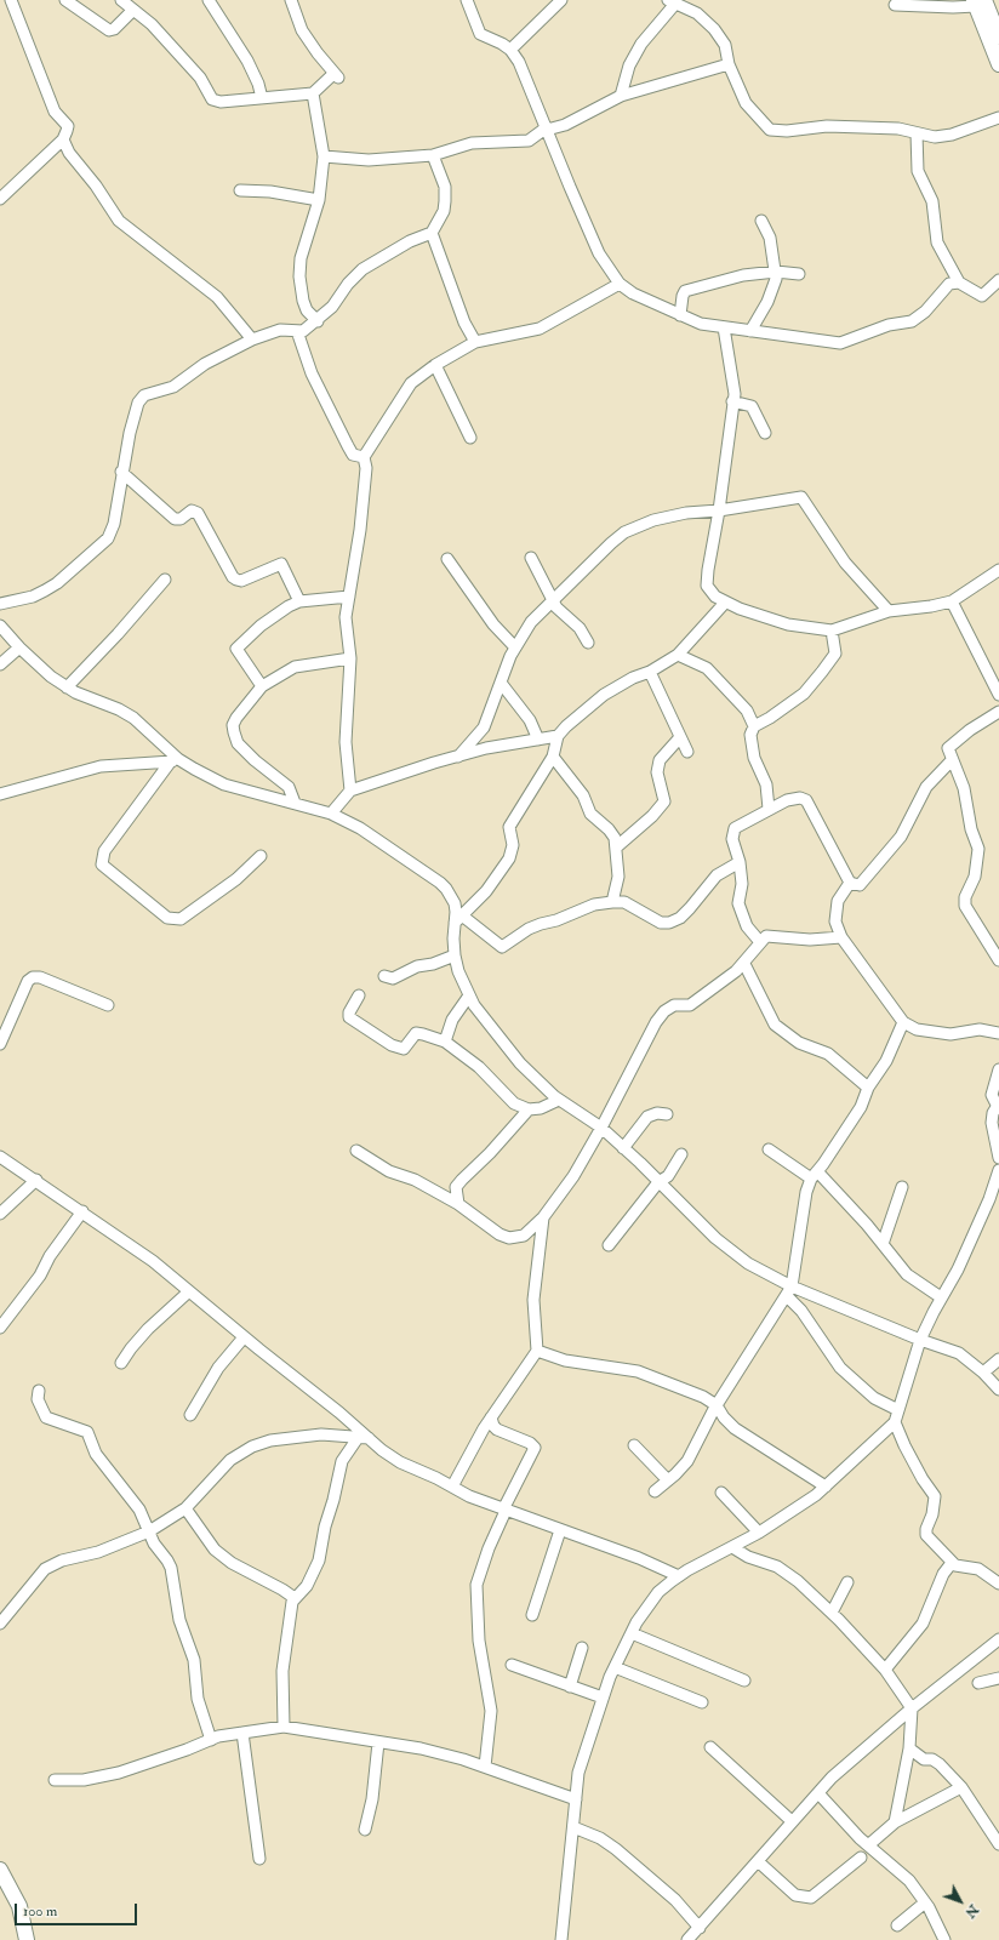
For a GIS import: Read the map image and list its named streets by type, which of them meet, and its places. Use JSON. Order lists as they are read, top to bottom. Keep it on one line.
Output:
{"scale_bar":"100 m","north":"bottom right"}
